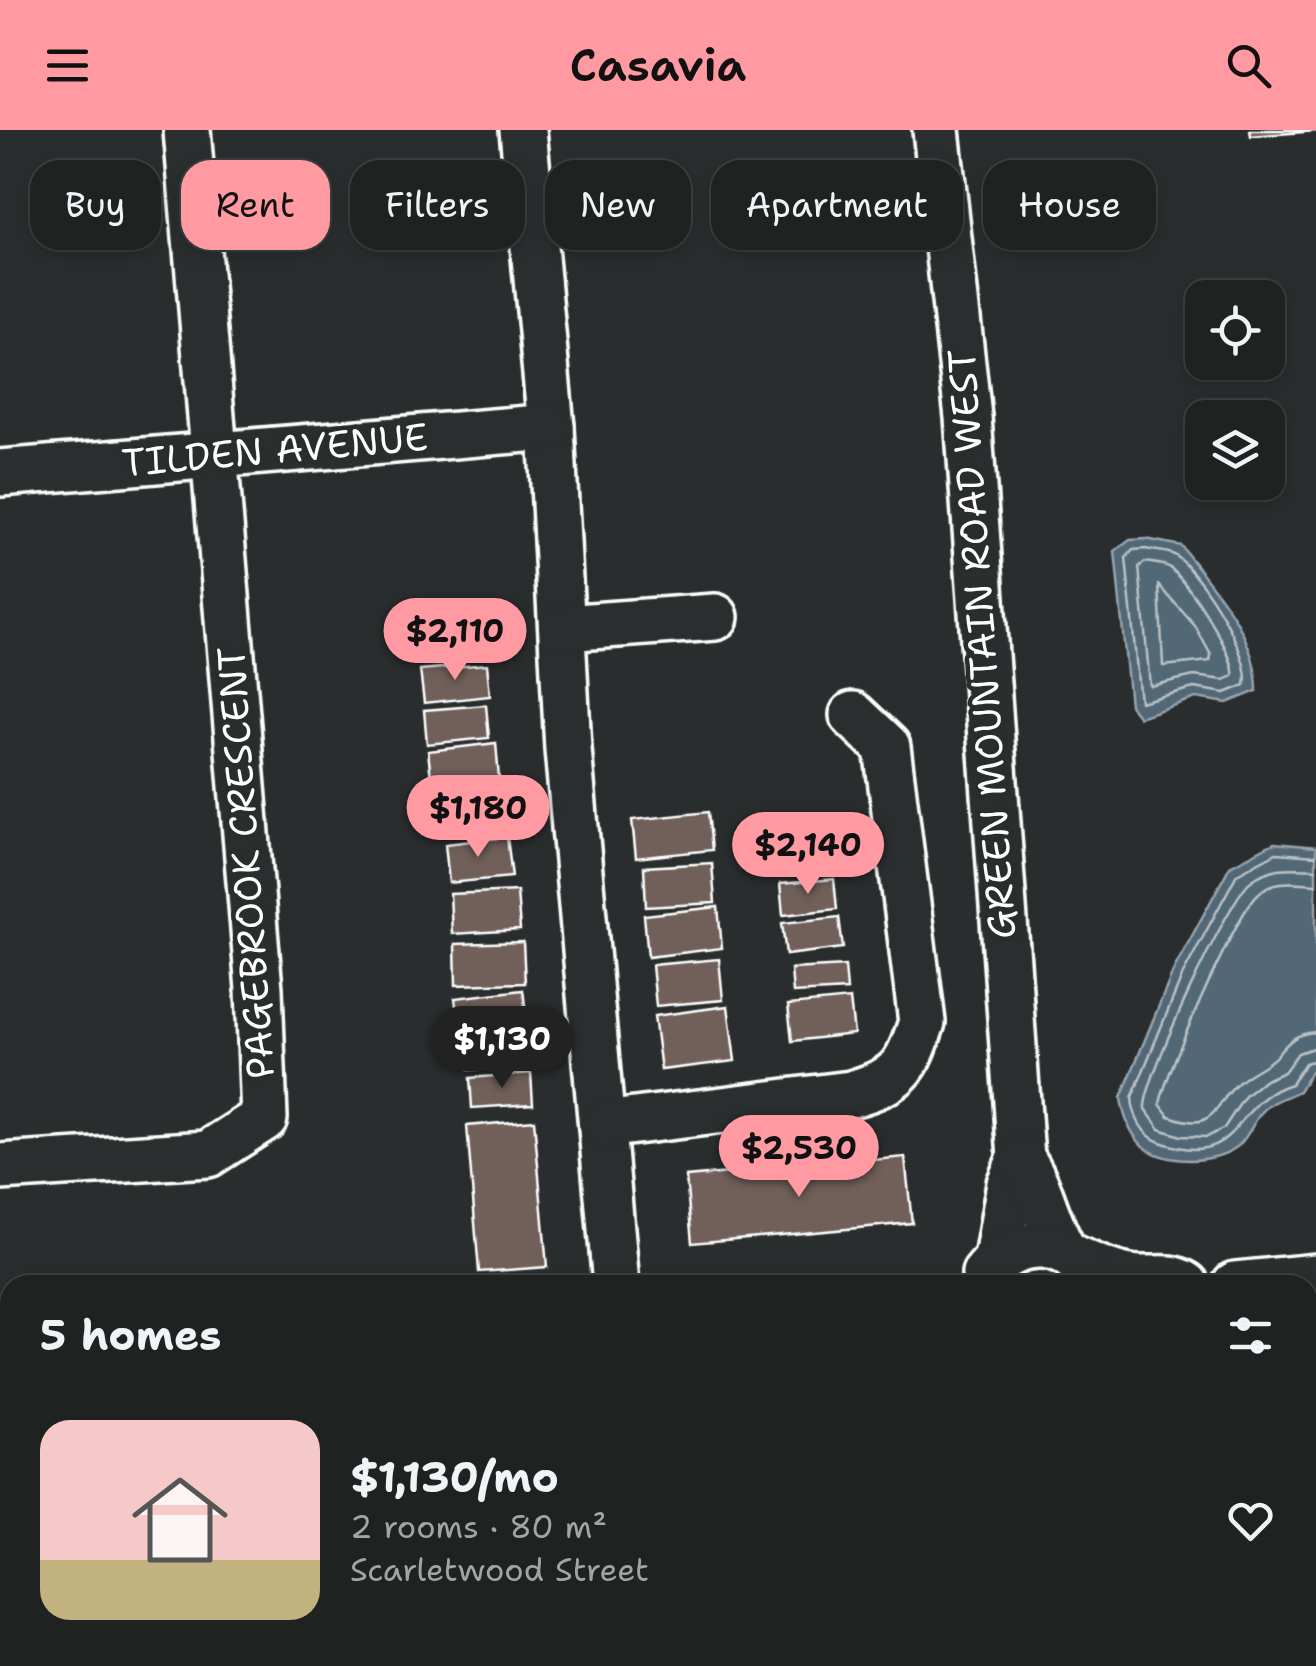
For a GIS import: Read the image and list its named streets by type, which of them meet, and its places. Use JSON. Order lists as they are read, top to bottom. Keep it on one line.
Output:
{"streets":{"street":["TILDEN AVENUE","GREEN MOUNTAIN ROAD WEST","PAGEBROOK CRESCENT"]},"crossings":[["TILDEN AVENUE","PAGEBROOK CRESCENT"]],"page":{"header":"Casavia","chip":["Buy","Rent","Filters","New","Apartment","House"],"price":["$2,110","$1,180","$2,140","$1,130","$2,530"],"heading":"5 homes","list":[{"name":"$1,130/mo","note":"2 rooms · 80 m² · Scarletwood Street"}]}}
